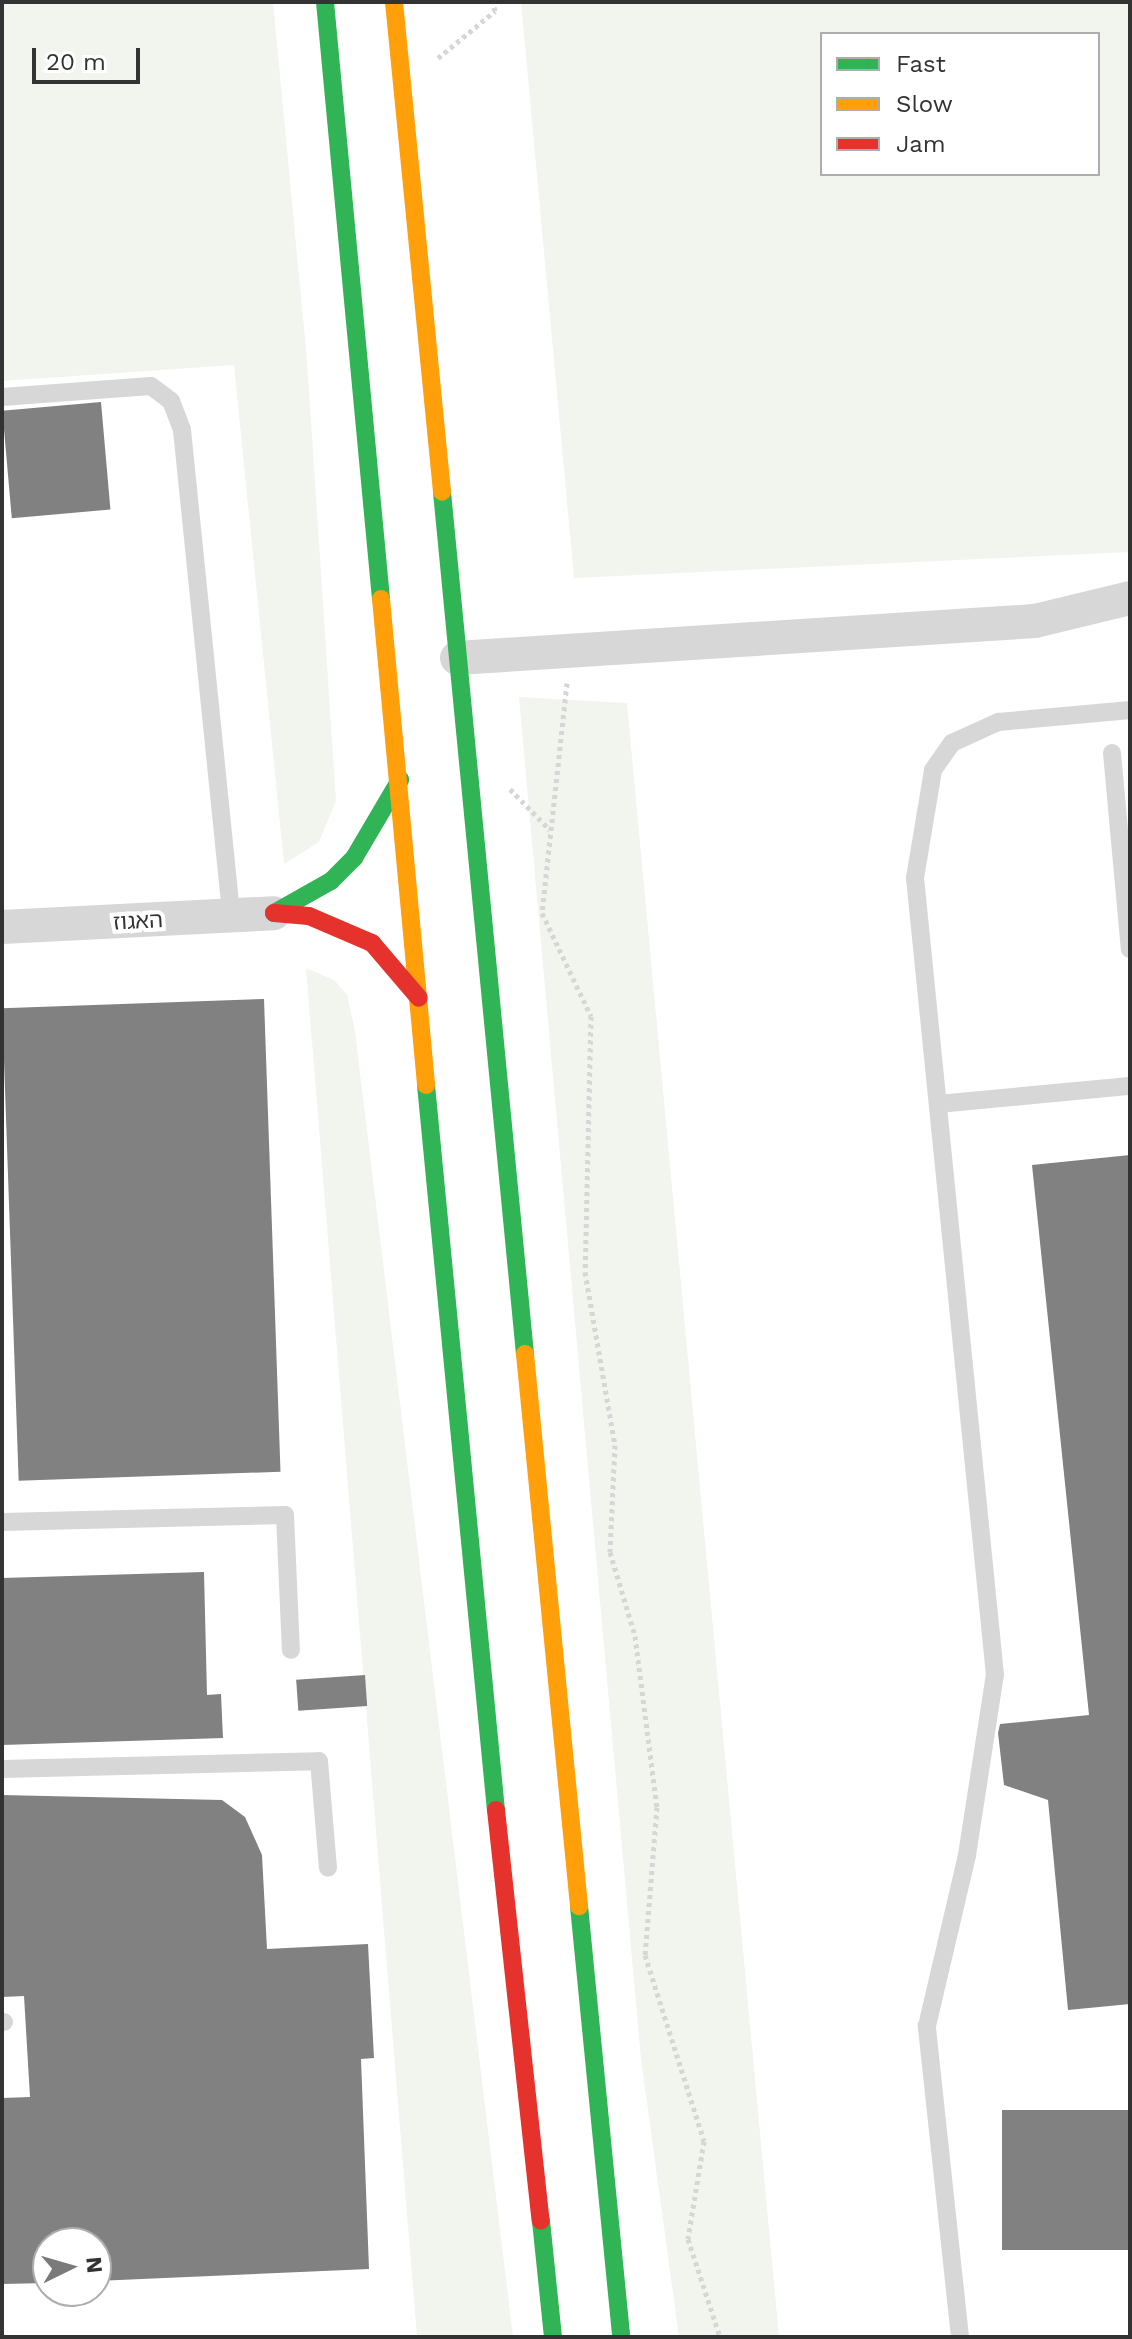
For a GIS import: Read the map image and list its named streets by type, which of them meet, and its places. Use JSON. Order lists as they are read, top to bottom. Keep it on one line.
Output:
{"streets":{"street":["האגוז"]},"legend":["Fast","Slow","Jam"],"scale_bar":"20 m","north":"right"}
